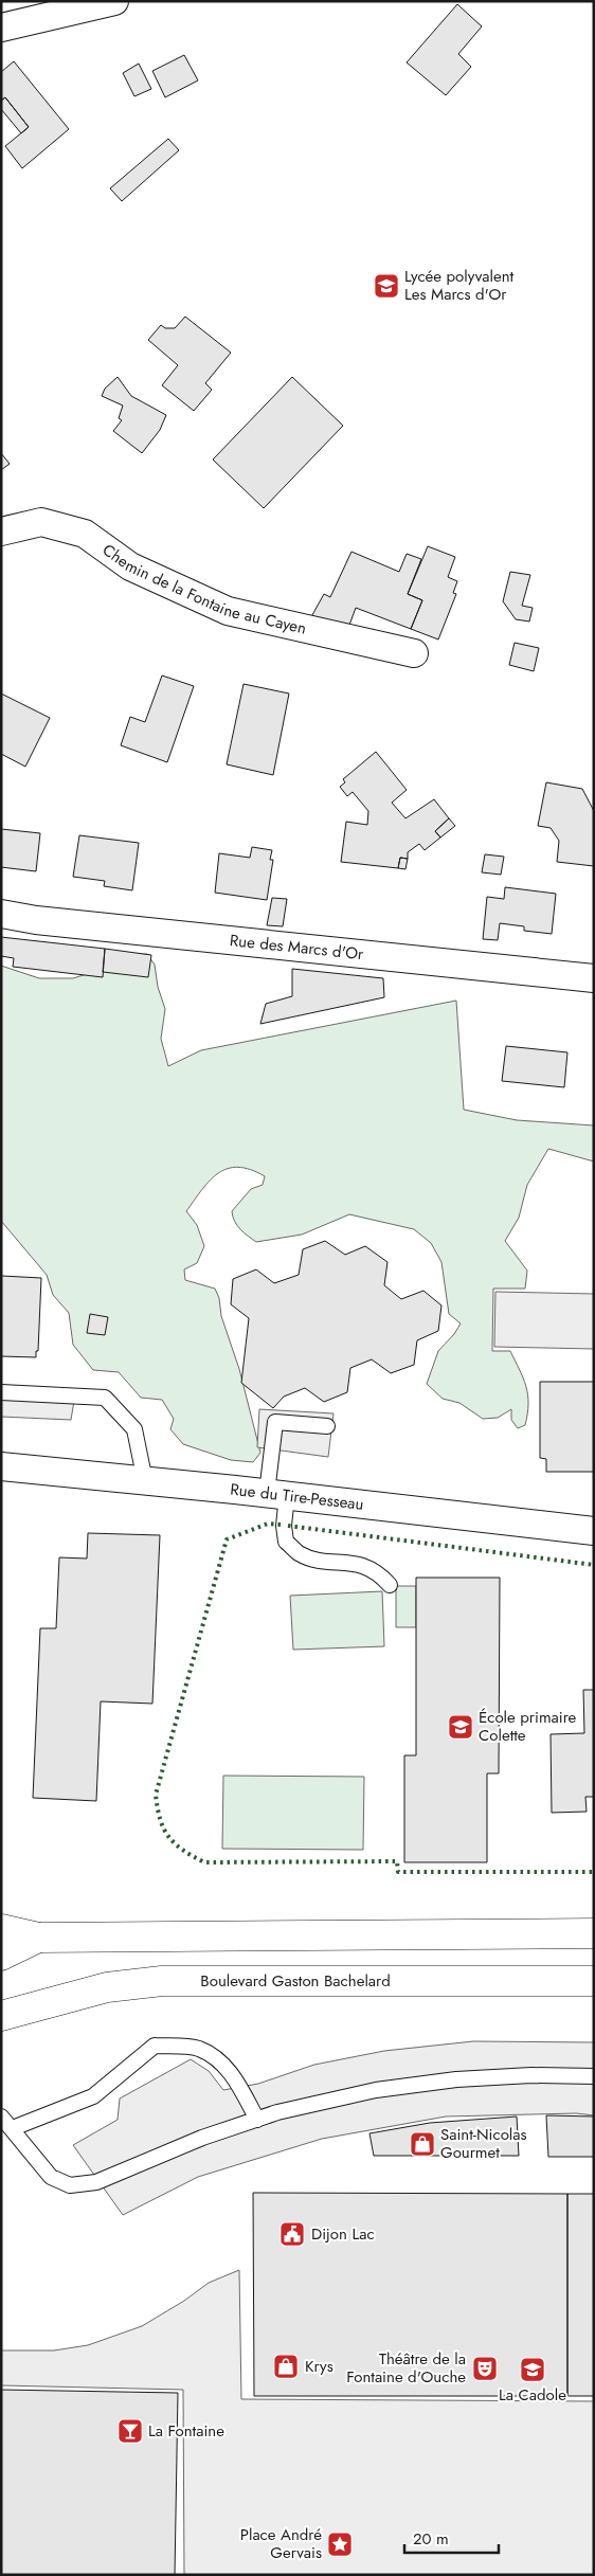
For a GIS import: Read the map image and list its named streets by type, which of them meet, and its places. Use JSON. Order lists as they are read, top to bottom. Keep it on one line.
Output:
{"streets":{"street":["Chemin de la Fontaine au Cayen","Rue des Marcs d'Or","Rue du Tire-Pesseau","Boulevard Gaston Bachelard"]},"places":{"school or university":["Lycée polyvalent Les Marcs d'Or","École primaire Colette","La Cadole"],"shop":["Saint-Nicolas Gourmet","Krys"],"public building":["Dijon Lac"],"theatre":["Théâtre de la Fontaine d'Ouche"],"bar":["La Fontaine"],"place":["Place André Gervais"]},"scale_bar":"20 m"}
